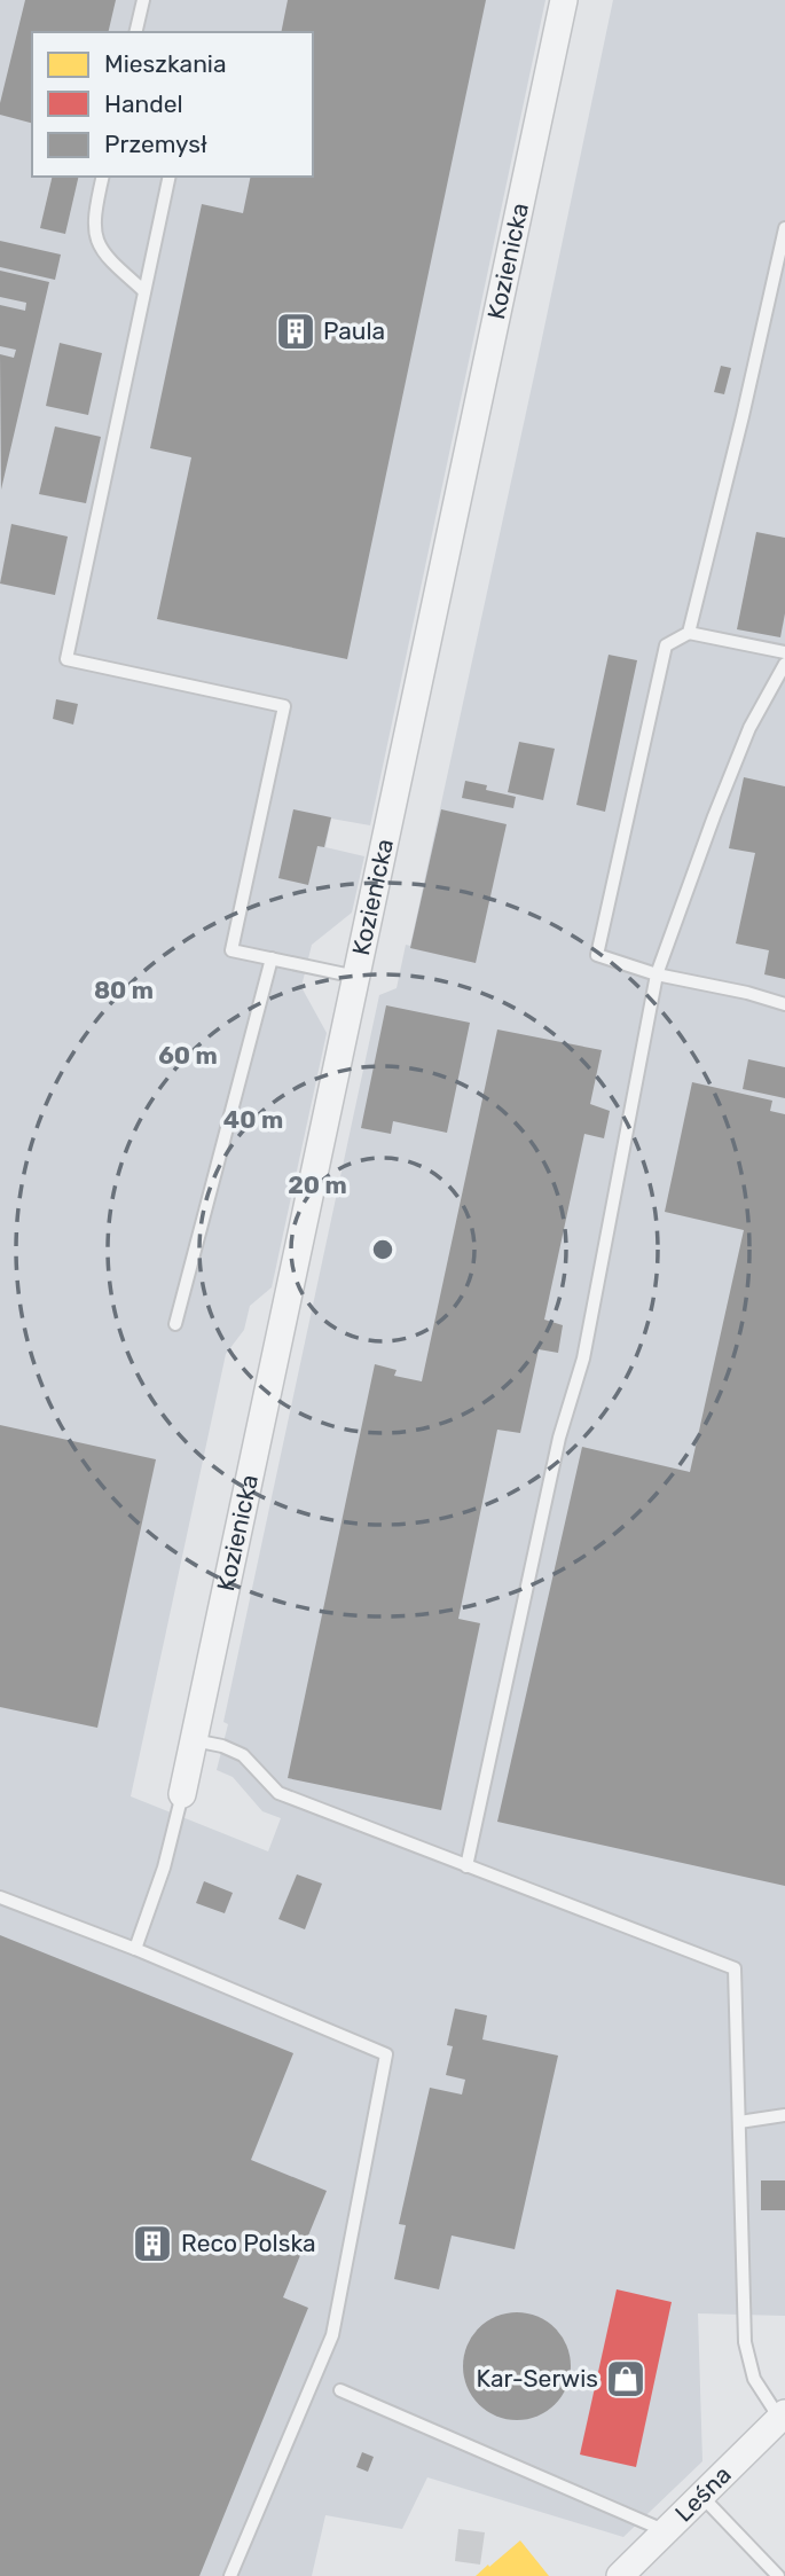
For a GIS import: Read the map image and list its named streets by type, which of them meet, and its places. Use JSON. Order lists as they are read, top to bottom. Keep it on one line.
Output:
{"streets":{"street":["Kozienicka","Leśna"]},"places":{"building":["Paula","Reco Polska"],"shop":["Kar-Serwis"]},"legend":["Mieszkania","Handel","Przemysł"],"rings":["80 m","60 m","40 m","20 m"]}
